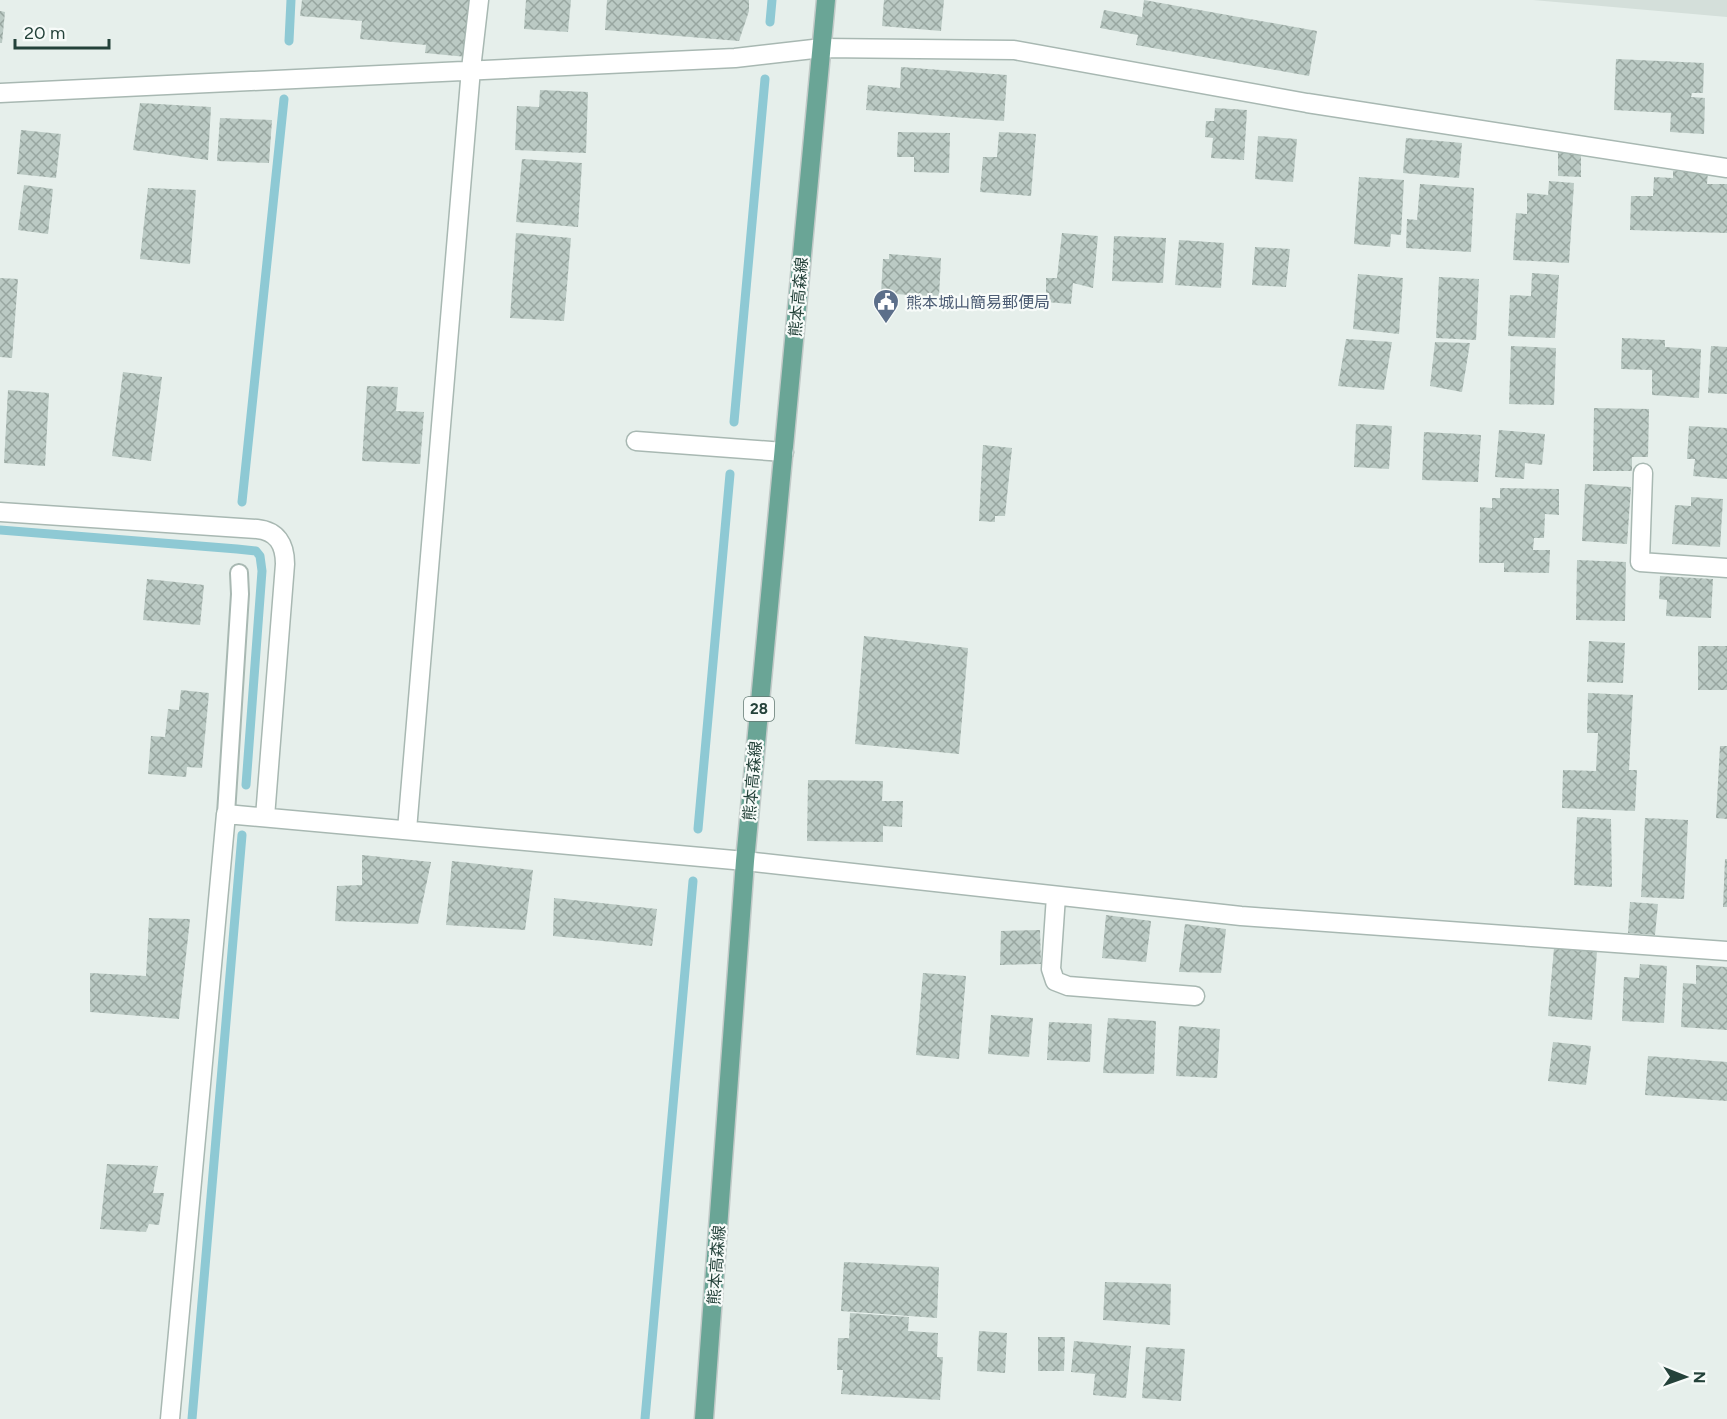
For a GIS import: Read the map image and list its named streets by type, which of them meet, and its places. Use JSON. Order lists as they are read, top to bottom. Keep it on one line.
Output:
{"streets":{"main road":["熊本高森線","28"]},"places":{"public building":["熊本城山簡易郵便局"]},"scale_bar":"20 m","north":"right"}
